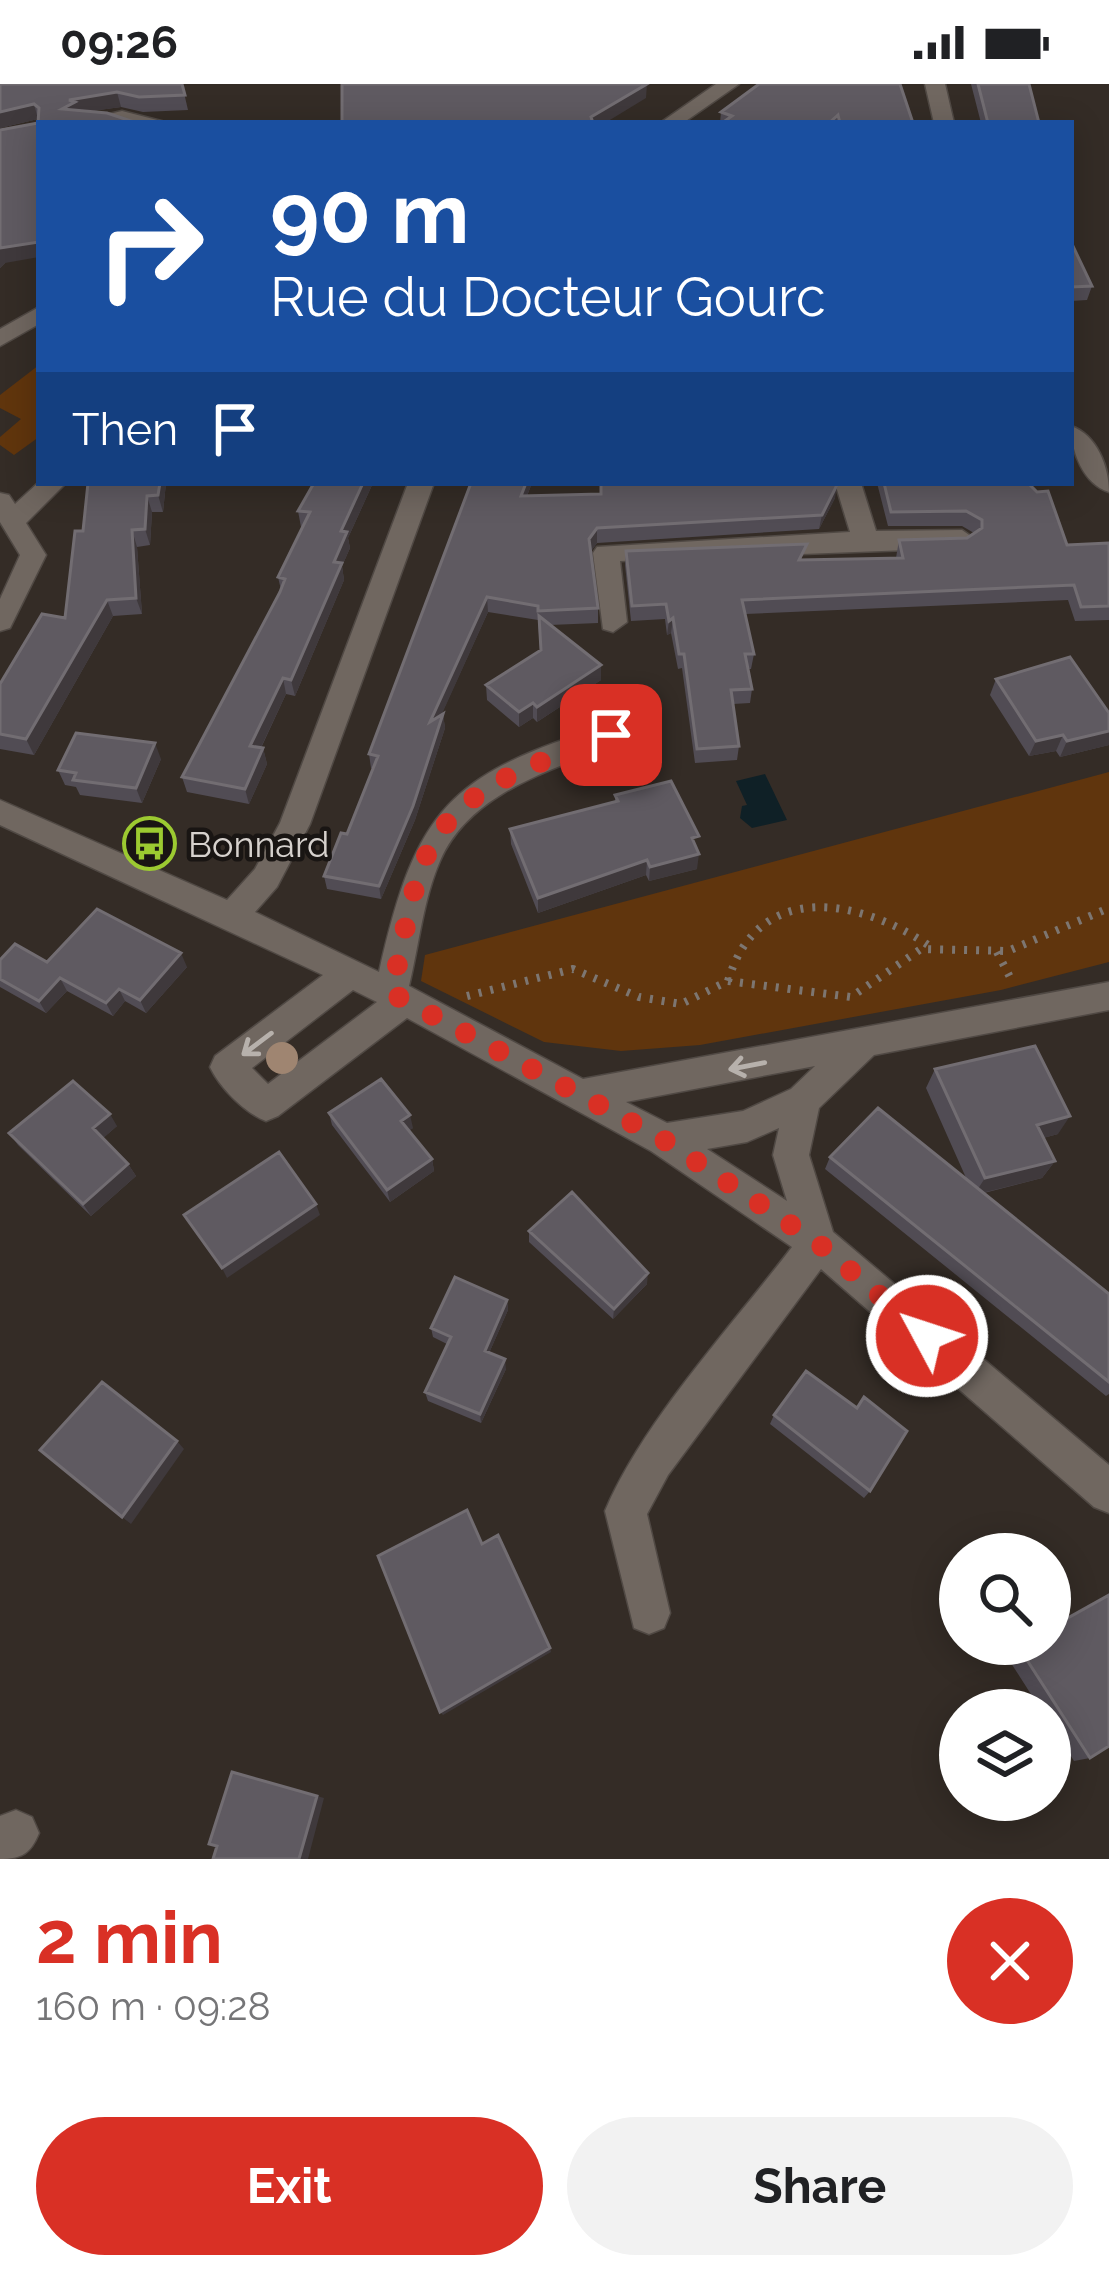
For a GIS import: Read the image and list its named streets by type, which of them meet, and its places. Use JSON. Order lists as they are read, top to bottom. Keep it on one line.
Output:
{"places":{"bus stop":["Bonnard"]},"page":{"status":"09:26","turn":["90 m","Rue du Docteur Gourc"],"then":"Then","heading":["2 min","160 m · 09:28"],"buttons":["Exit","Share"]}}
